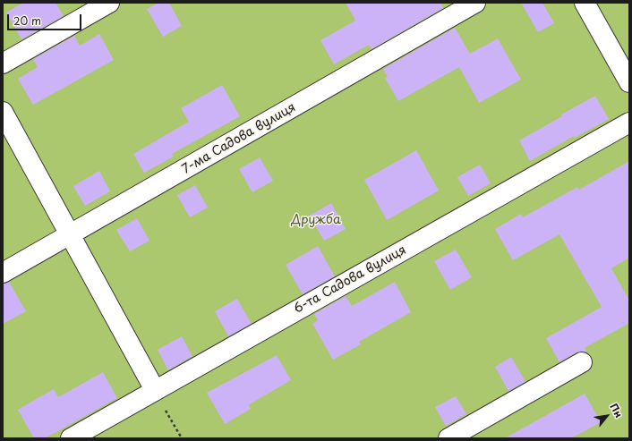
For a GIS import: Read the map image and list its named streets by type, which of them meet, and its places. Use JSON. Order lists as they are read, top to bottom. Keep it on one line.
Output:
{"streets":{"street":["7-ма Садова вулиця","6-та Садова вулиця"]},"parks":["Дружба"],"scale_bar":"20 m","north":"top right"}
